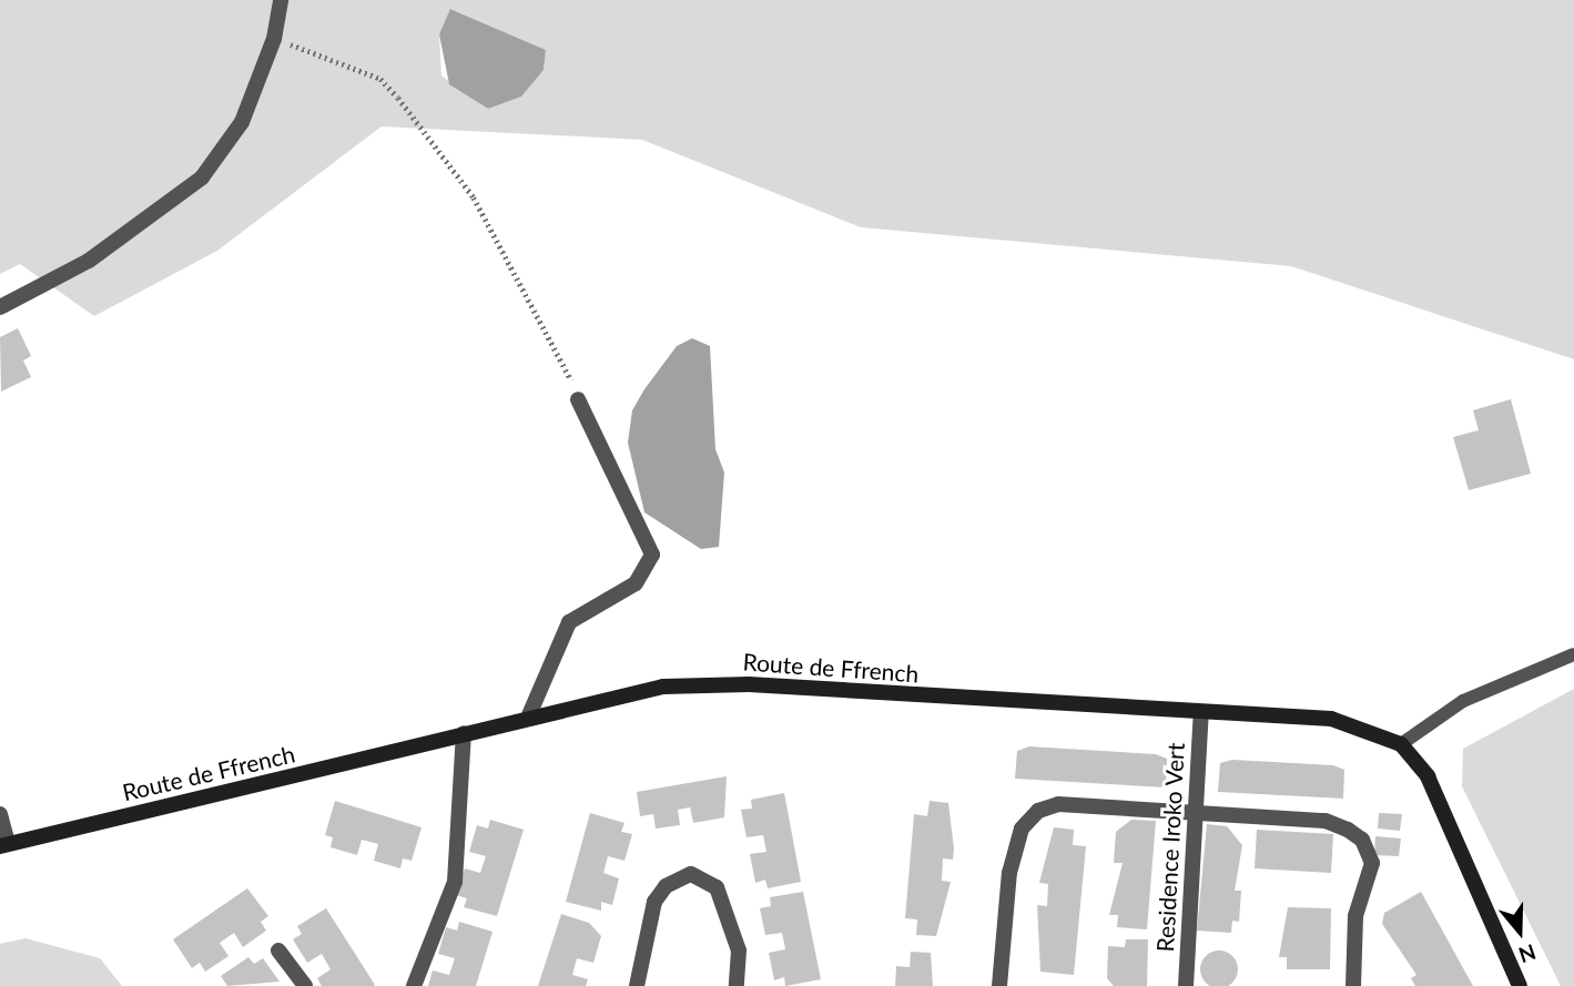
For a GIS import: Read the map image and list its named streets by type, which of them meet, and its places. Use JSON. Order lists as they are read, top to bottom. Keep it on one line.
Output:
{"streets":{"main road":["Route de Ffrench"],"street":["Residence Iroko Vert"]},"crossings":[["Route de Ffrench","Residence Iroko Vert"]],"north":"bottom"}
